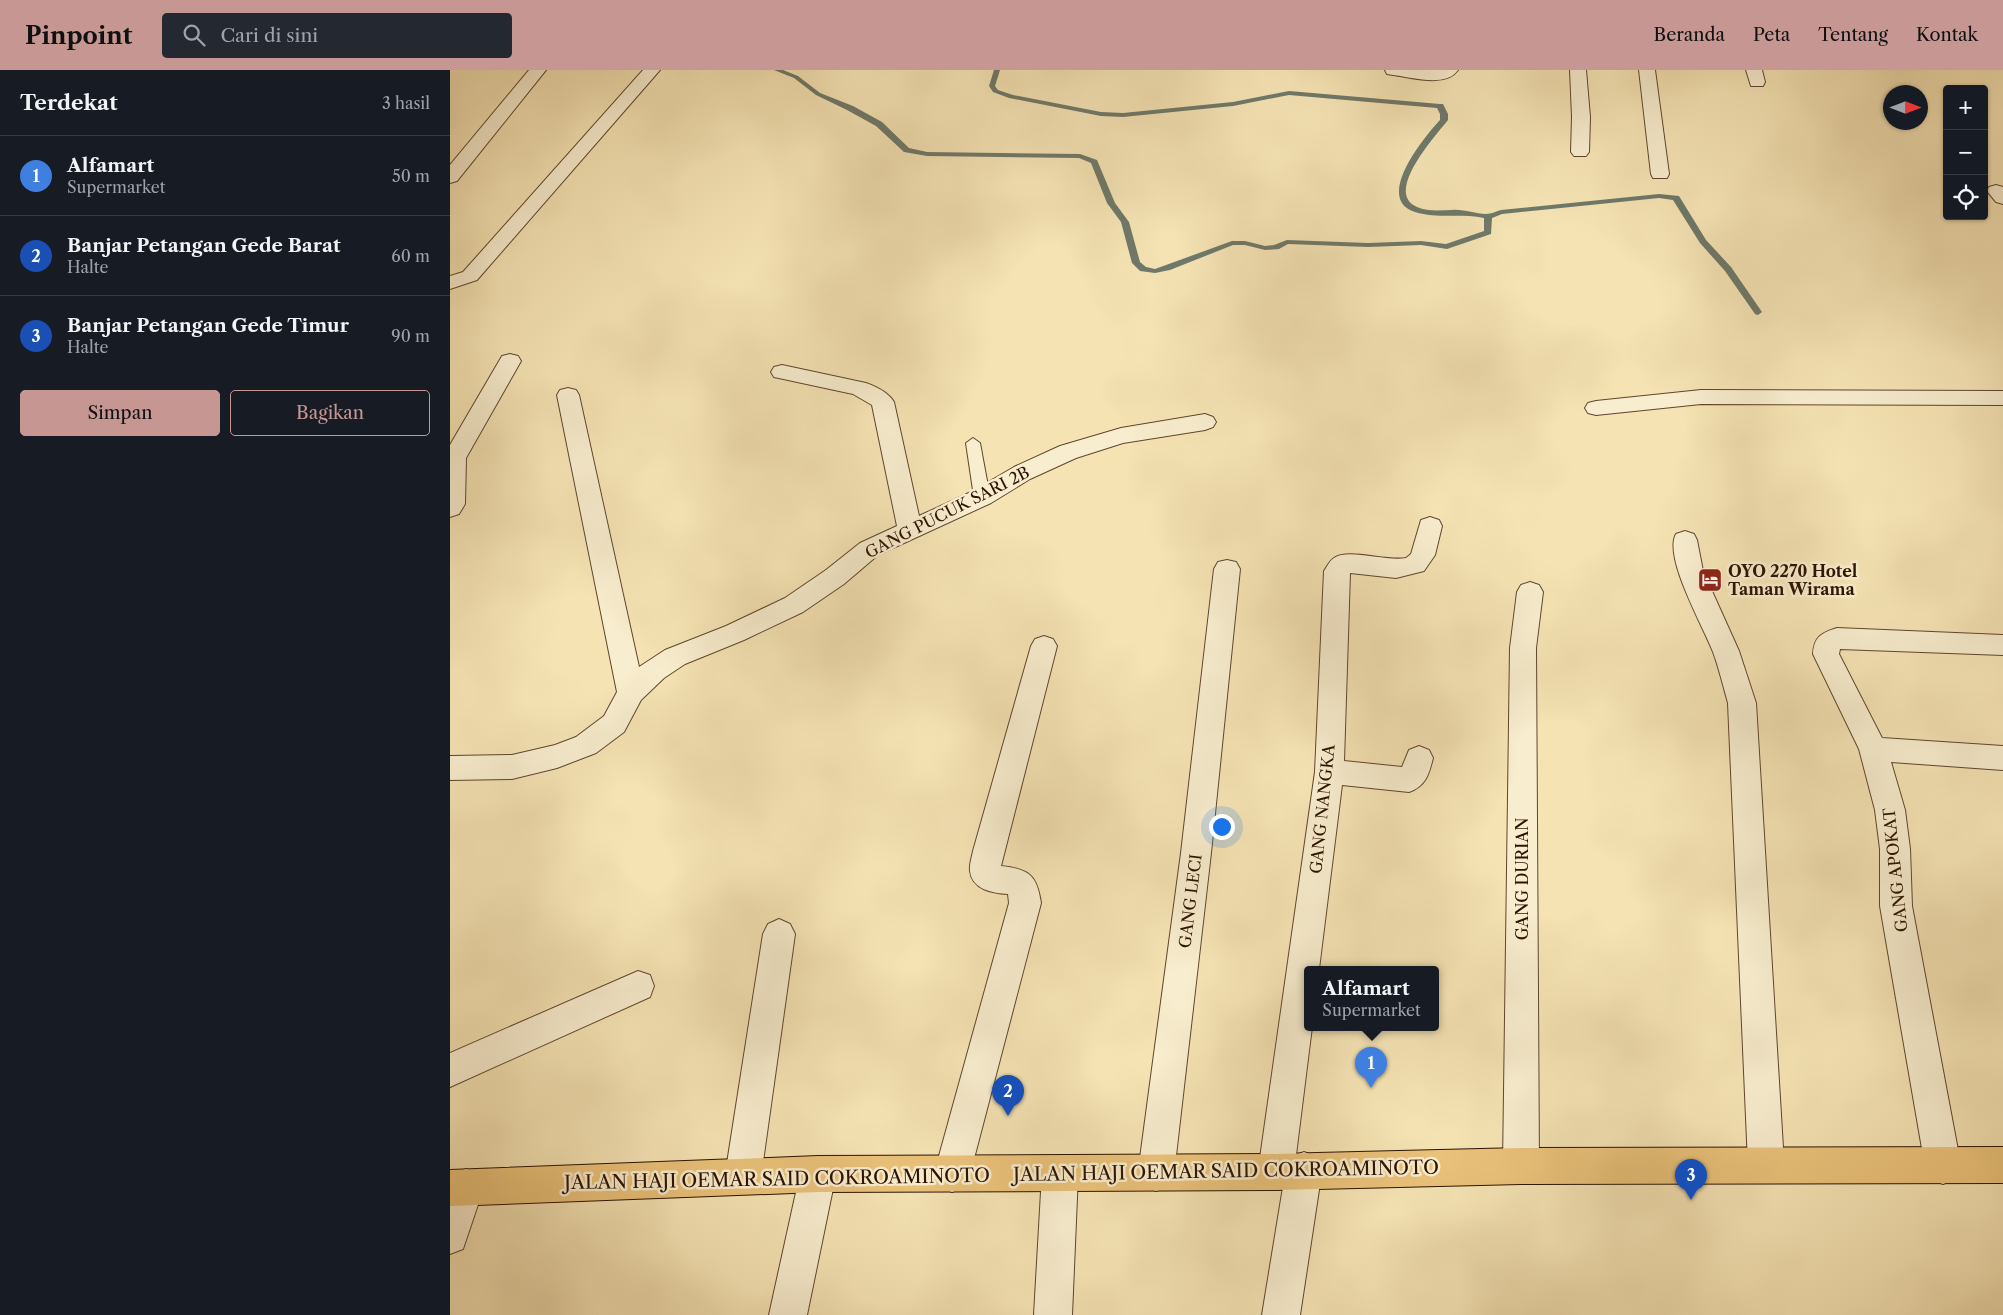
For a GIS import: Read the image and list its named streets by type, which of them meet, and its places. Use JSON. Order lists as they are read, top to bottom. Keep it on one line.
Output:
{"streets":{"highway":["JALAN HAJI OEMAR SAID COKROAMINOTO"],"street":["GANG PUCUK SARI 2B","GANG NANGKA","GANG APOKAT","GANG DURIAN","GANG LECI"]},"crossings":[["GANG NANGKA","JALAN HAJI OEMAR SAID COKROAMINOTO"],["GANG APOKAT","JALAN HAJI OEMAR SAID COKROAMINOTO"],["GANG DURIAN","JALAN HAJI OEMAR SAID COKROAMINOTO"],["GANG LECI","JALAN HAJI OEMAR SAID COKROAMINOTO"]],"places":{"hotel":["OYO 2270 Hotel Taman Wirama"]},"north":"right","page":{"header":"Pinpoint","search":"Cari di sini","nav":["Beranda","Peta","Tentang","Kontak"],"heading":["Terdekat","3 hasil"],"map_buttons":["+","−"],"list":[{"mark":"1","name":"Alfamart","note":"Supermarket","value":"50 m"},{"mark":"2","name":"Banjar Petangan Gede Barat","note":"Halte","value":"60 m"},{"mark":"3","name":"Banjar Petangan Gede Timur","note":"Halte","value":"90 m"}],"buttons":["Simpan","Bagikan"],"popup":["Alfamart","Supermarket"],"pins":["1","2","3"]}}
